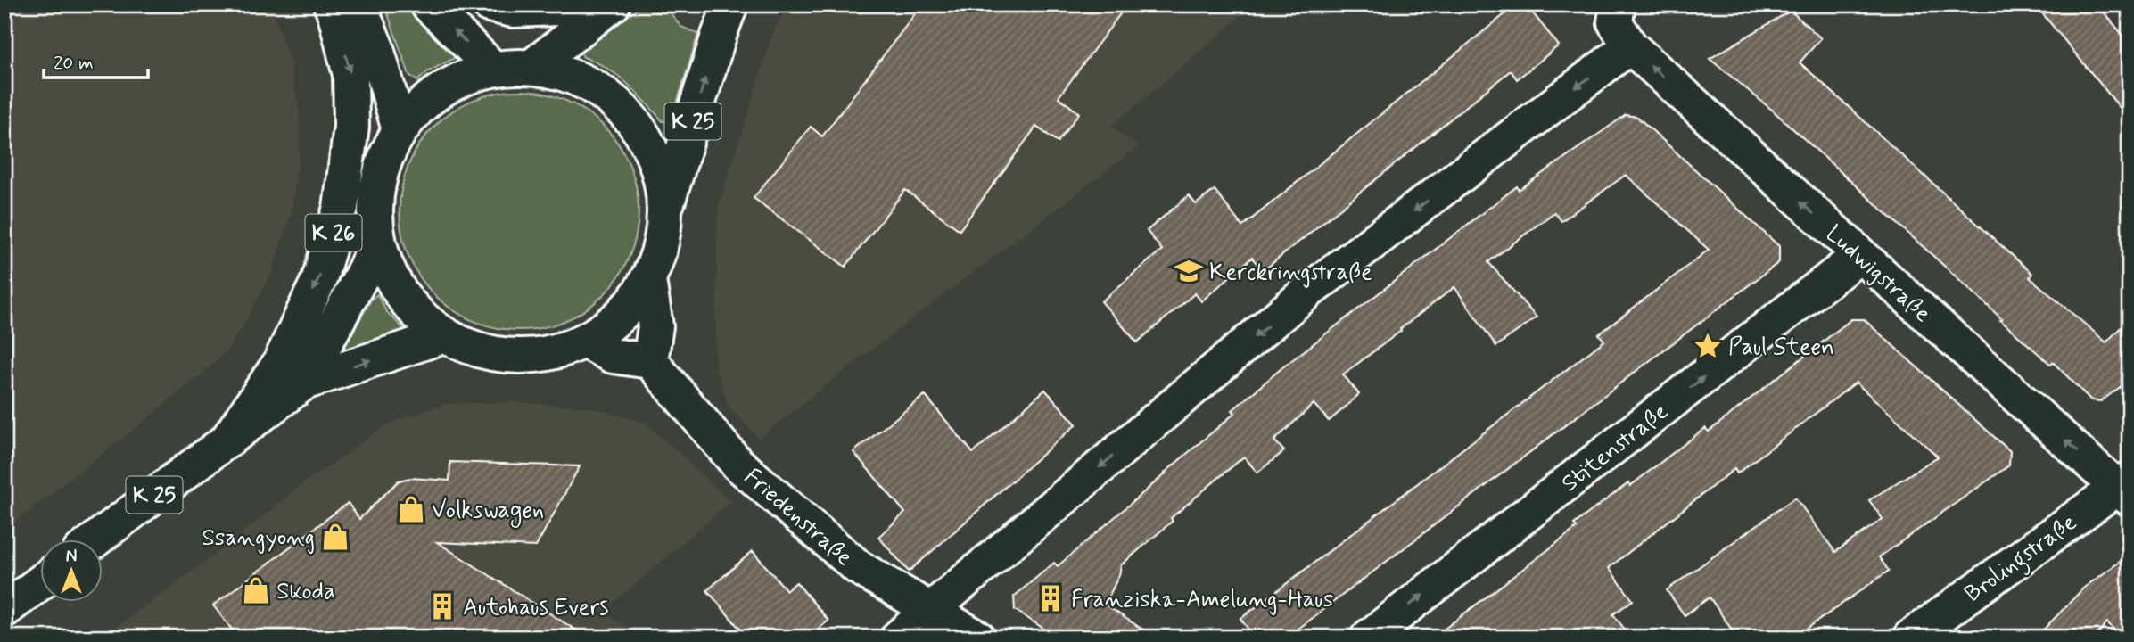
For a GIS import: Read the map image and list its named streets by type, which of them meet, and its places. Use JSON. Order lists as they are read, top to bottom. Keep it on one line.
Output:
{"streets":{"street":["K 25","K 26","Ludwigstraße","Stitenstraße","Friedenstraße","Brolingstraße"]},"crossings":[["K 25","K 26"],["Ludwigstraße","Stitenstraße"],["Ludwigstraße","Brolingstraße"]],"one_way":["Ludwigstraße"],"places":{"school or university":["Kerckringstraße"],"place":["Paul Steen"],"shop":["Volkswagen","Ssangyong","Skoda"],"building":["Franziska-Amelung-Haus","Autohaus Evers"]},"scale_bar":"20 m","north":"top"}
